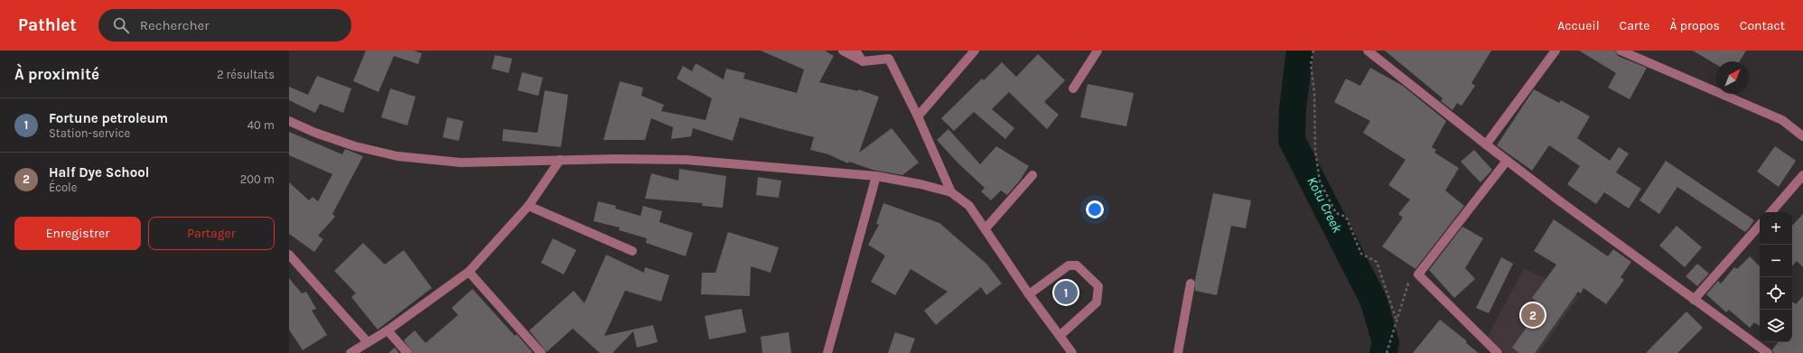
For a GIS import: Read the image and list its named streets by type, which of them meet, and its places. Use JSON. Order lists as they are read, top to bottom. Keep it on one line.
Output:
{"water":["Kotu Creek"],"north":"top right","page":{"header":"Pathlet","search":"Rechercher","nav":["Accueil","Carte","À propos","Contact"],"heading":["À proximité","2 résultats"],"list":[{"mark":"1","name":"Fortune petroleum","note":"Station-service","value":"40 m"},{"mark":"2","name":"Half Dye School","note":"École","value":"200 m"}],"buttons":["Enregistrer","Partager"],"map_buttons":["+","−"],"pins":["1","2"]}}
